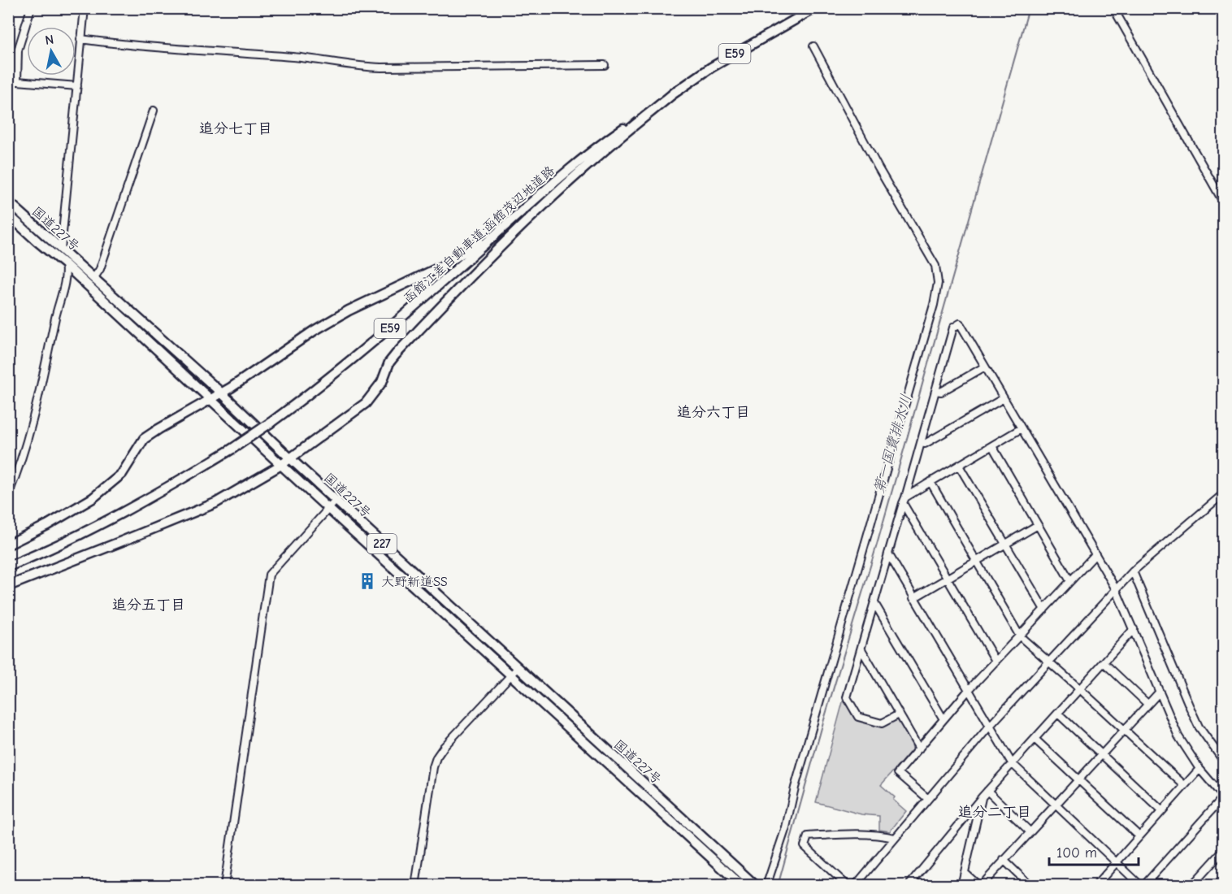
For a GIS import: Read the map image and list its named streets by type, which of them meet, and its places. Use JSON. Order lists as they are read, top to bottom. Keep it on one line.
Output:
{"streets":{"highway":["E59","国道227号","函館江差自動車道;函館茂辺地道路","227"]},"districts":["追分七丁目","追分六丁目","追分五丁目","追分二丁目"],"water":["第一国費排水川"],"places":{"building":["大野新道SS"]},"scale_bar":"100 m","north":"top"}
